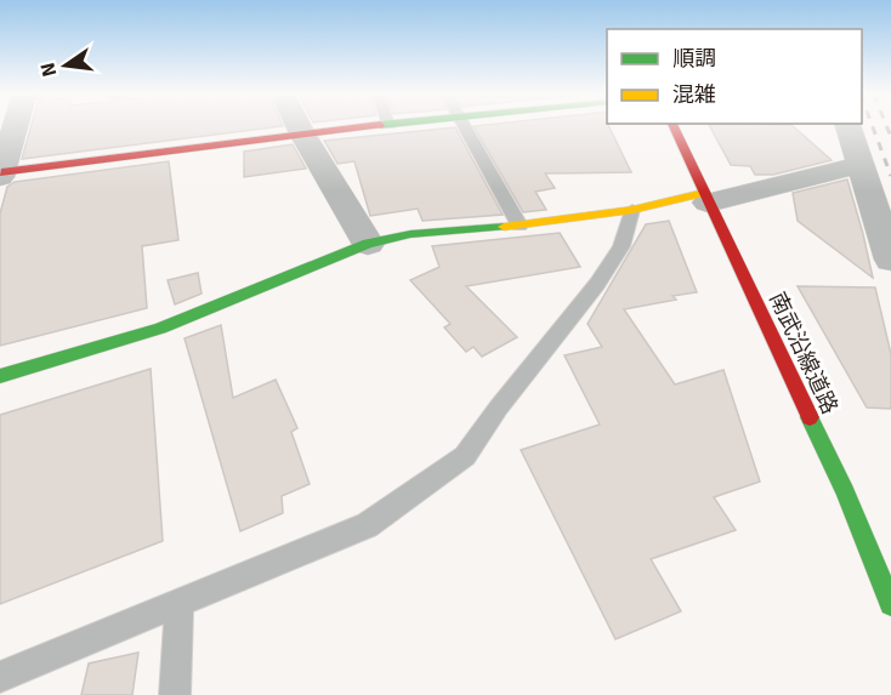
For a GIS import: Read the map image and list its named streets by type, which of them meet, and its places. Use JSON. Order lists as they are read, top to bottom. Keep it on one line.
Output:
{"streets":{"street":["南武沿線道路"]},"legend":["順調","混雑"],"north":"left"}
